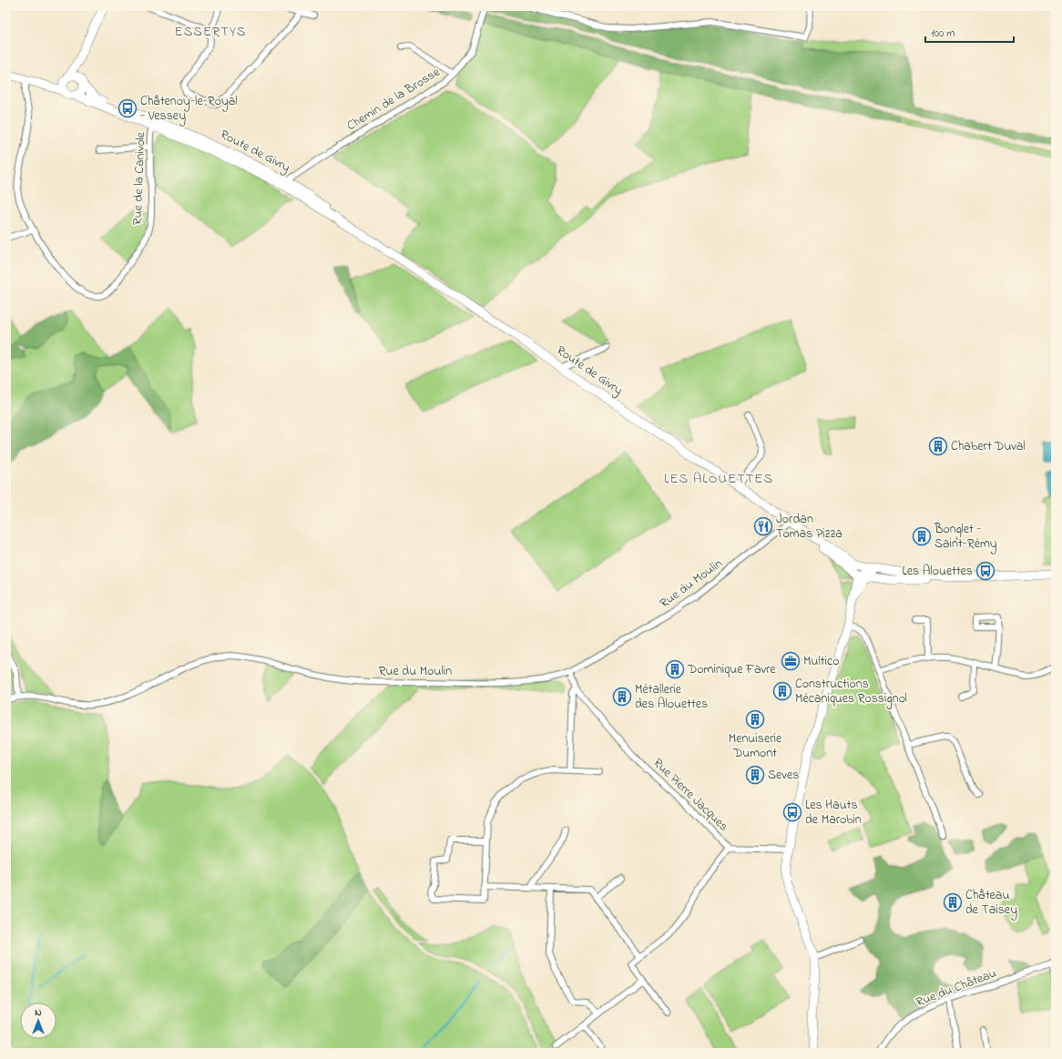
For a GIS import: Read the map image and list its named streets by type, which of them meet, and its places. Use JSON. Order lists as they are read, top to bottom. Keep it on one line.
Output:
{"streets":{"main road":["Route de Givry"],"street":["Chemin de la Brosse","Rue de la Canivole","Rue du Moulin","Rue Pierre Jacques","Rue du Château"]},"crossings":[["Chemin de la Brosse","Route de Givry"],["Route de Givry","Rue de la Canivole"],["Route de Givry","Rue du Moulin"],["Rue du Moulin","Rue Pierre Jacques"]],"districts":["ESSERTYS","LES ALOUETTES"],"places":{"bus stop":["Châtenoy-le-Royal - Vessey","Les Alouettes","Les Hauts de Marobin"],"building":["Chabert Duval","Bonglet - Saint-Rémy","Dominique Favre","Constructions Mécaniques Rossignol","Métallerie des Alouettes","Menuiserie Dumont","Seves","Château de Taisey"],"restaurant":["Jordan Tomas Pizza"],"office":["Multico"]},"scale_bar":"100 m","north":"top"}
